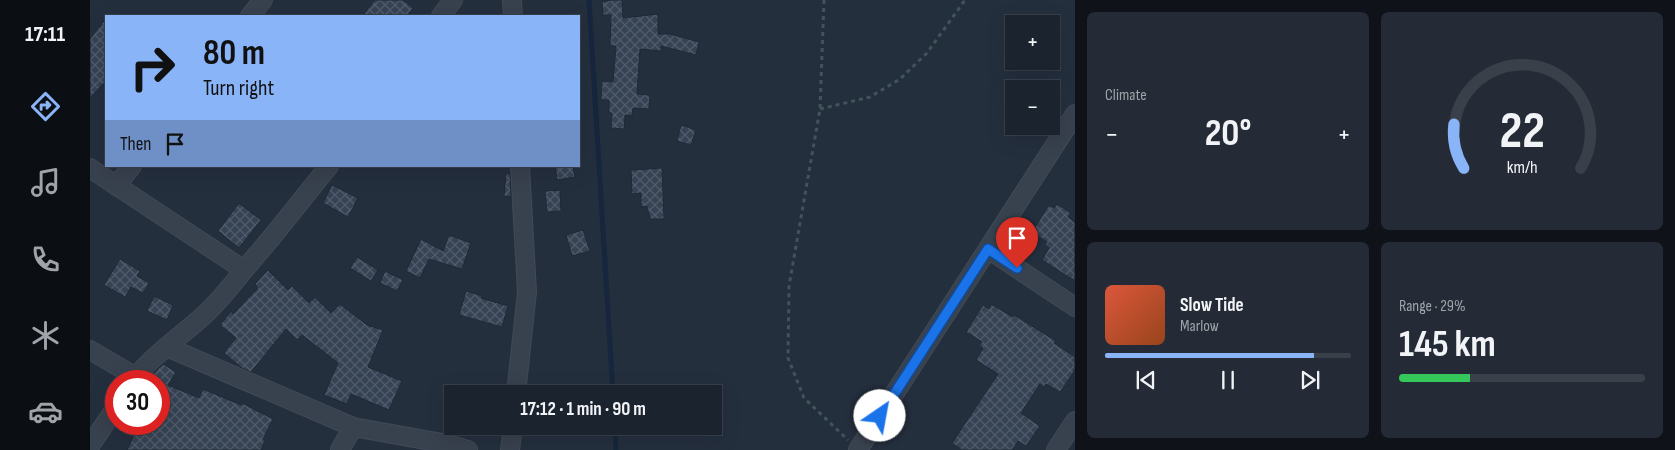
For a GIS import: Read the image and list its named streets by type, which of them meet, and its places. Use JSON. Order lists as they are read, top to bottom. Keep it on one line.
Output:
{"page":{"tabs":"17:11","tile":["Climate",["Range · 29%","145 km"]],"map_buttons":["+","−"],"turn":["80 m","Turn right"],"heat":["−","20°","+"],"then":"Then","song":["Slow Tide","Marlow"],"limit":"30","trip":"17:12 · 1 min · 90 m","gauge":["22","km/h"]}}
